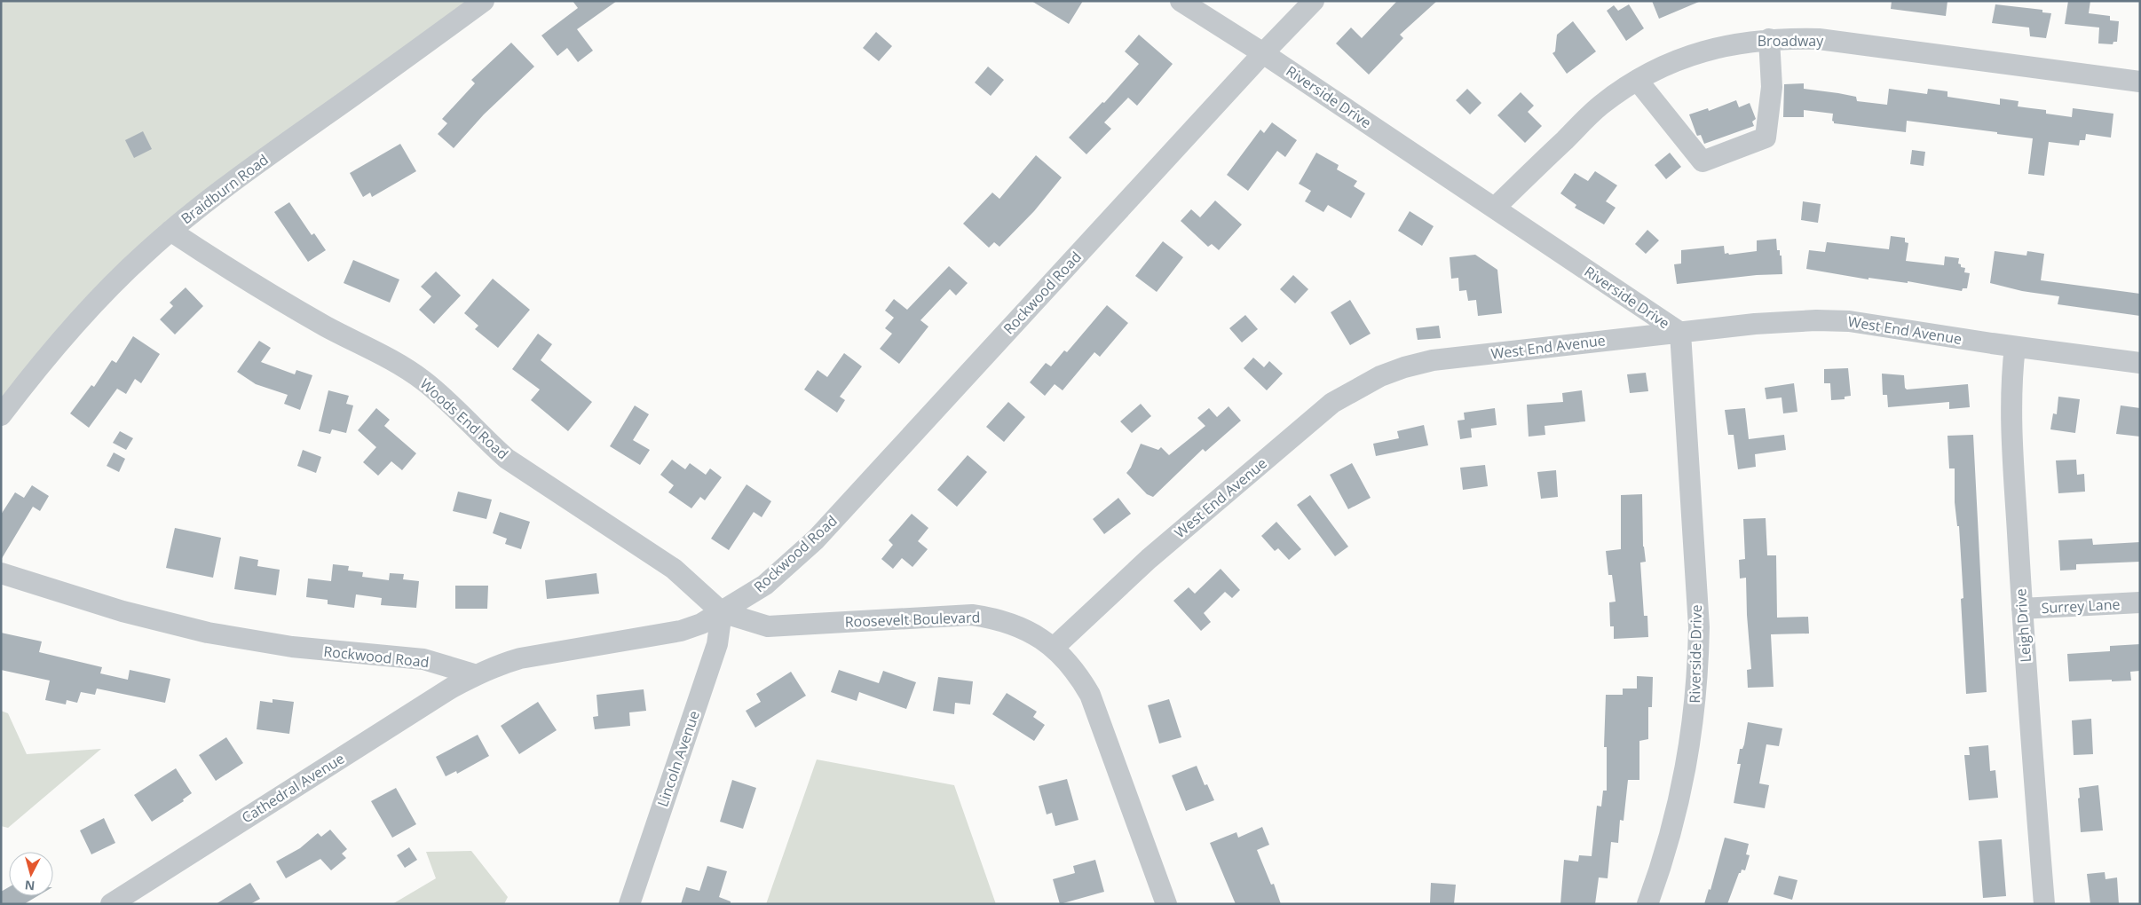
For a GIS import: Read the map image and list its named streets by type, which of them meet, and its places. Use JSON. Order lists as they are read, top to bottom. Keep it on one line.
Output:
{"streets":{"street":["Broadway","Riverside Drive","Braidburn Road","Rockwood Road","West End Avenue","Woods End Road","Surrey Lane","Roosevelt Boulevard","Leigh Drive","Lincoln Avenue","Cathedral Avenue"]},"crossings":[["Broadway","Riverside Drive"],["Riverside Drive","Rockwood Road"],["Riverside Drive","West End Avenue"],["Braidburn Road","Woods End Road"],["Rockwood Road","Woods End Road"],["Rockwood Road","Roosevelt Boulevard"],["Rockwood Road","Lincoln Avenue"],["Rockwood Road","Cathedral Avenue"],["West End Avenue","Roosevelt Boulevard"],["West End Avenue","Leigh Drive"],["Woods End Road","Roosevelt Boulevard"],["Woods End Road","Lincoln Avenue"],["Surrey Lane","Leigh Drive"],["Roosevelt Boulevard","Lincoln Avenue"]],"north":"bottom"}
